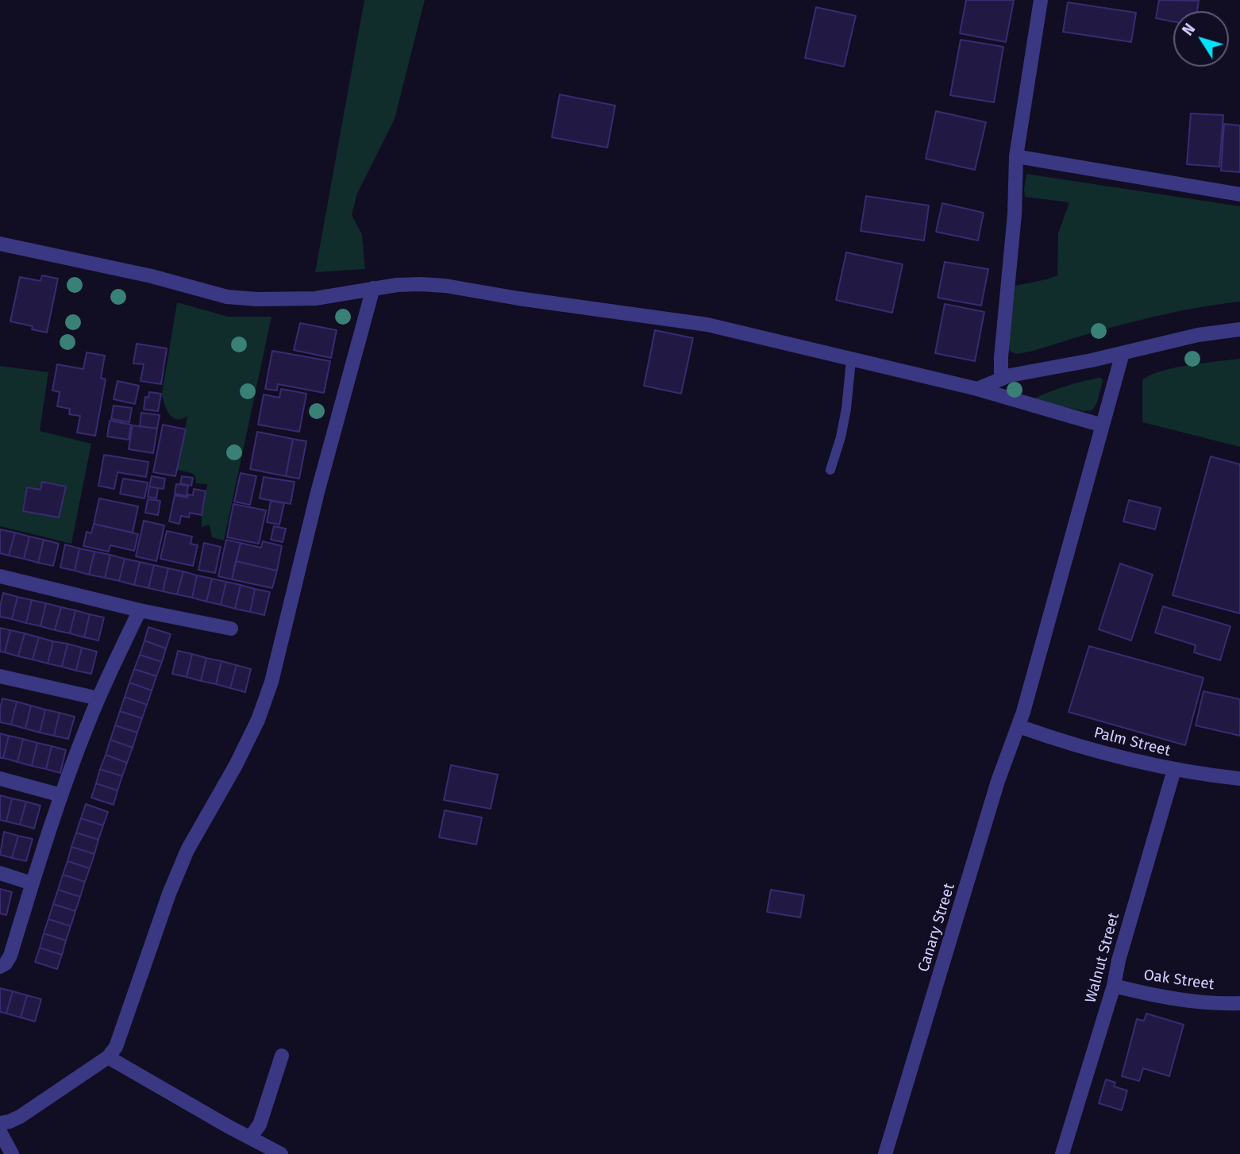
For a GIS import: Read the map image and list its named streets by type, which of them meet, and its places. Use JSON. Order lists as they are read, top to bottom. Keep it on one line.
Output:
{"streets":{"street":["Palm Street","Canary Street","Walnut Street","Oak Street"]},"crossings":[["Palm Street","Canary Street"],["Palm Street","Walnut Street"],["Walnut Street","Oak Street"]],"north":"top left"}
